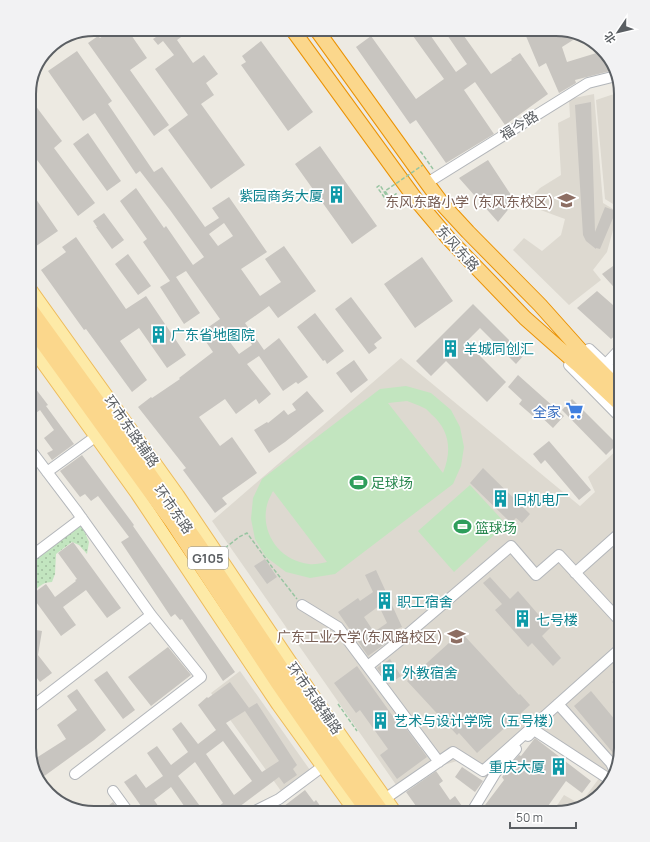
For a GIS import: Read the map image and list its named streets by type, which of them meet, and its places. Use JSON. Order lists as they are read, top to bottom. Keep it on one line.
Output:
{"streets":{"highway":["东风东路","环市东路","G105"],"main road":["环市东路辅路"],"street":["福今路"]},"crossings":[["福今路","东风东路"]],"places":{"building":["紫园商务大厦","广东省地图院","羊城同创汇","旧机电厂","职工宿舍","七号楼","外教宿舍","艺术与设计学院（五号楼）","重庆大厦"],"school or university":["东风东路小学 (东风东校区)","广东工业大学(东风路校区)"],"supermarket":["全家"],"sports":["足球场","篮球场"]},"scale_bar":"50 m","north":"bottom left"}
